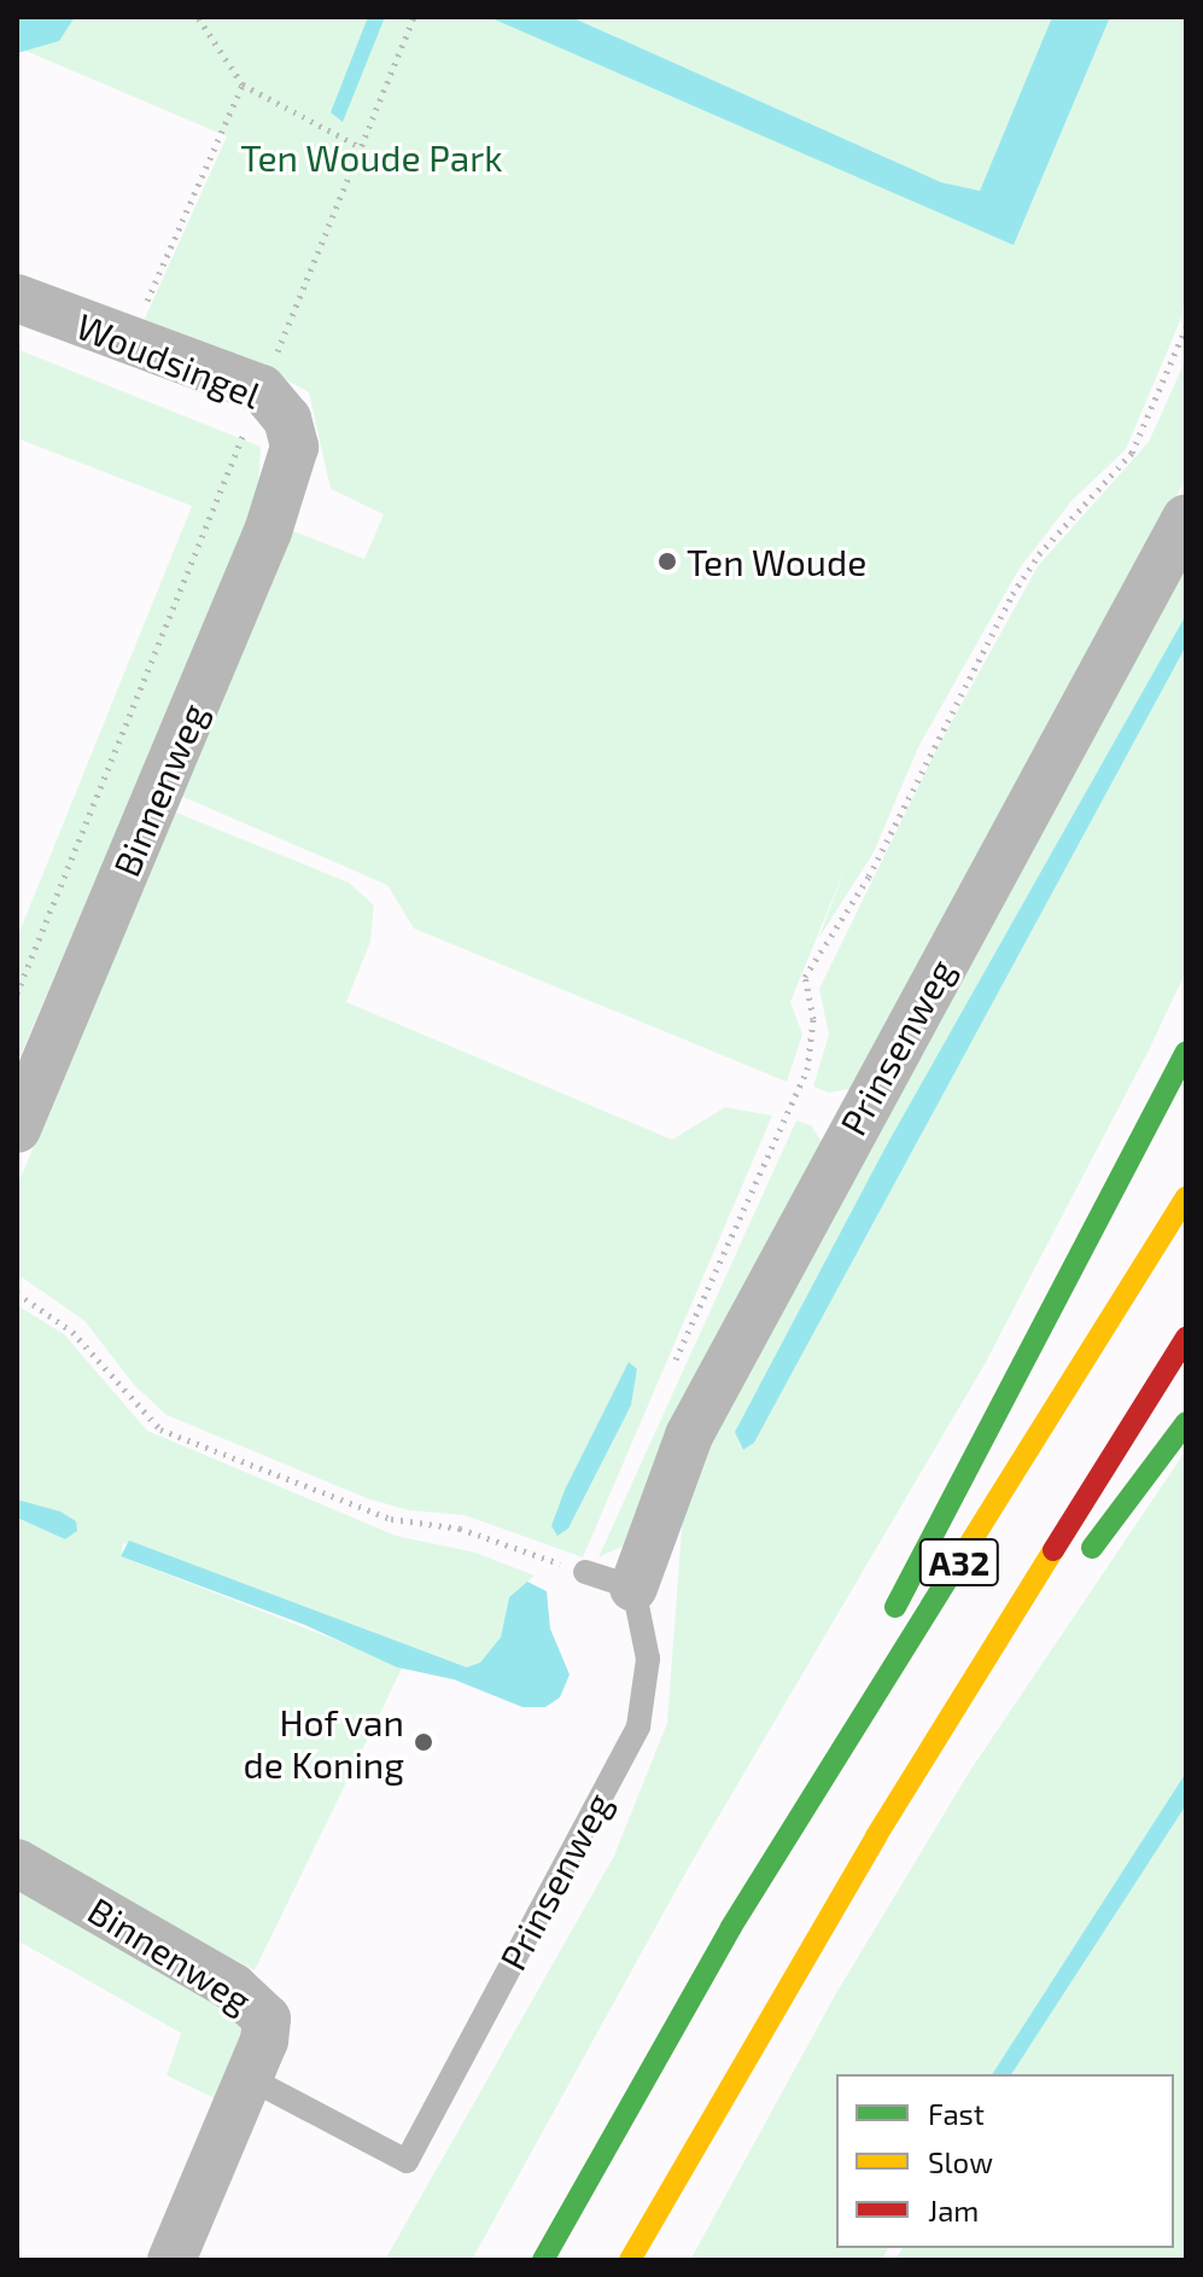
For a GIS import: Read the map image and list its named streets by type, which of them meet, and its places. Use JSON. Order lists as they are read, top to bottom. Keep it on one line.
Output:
{"streets":{"highway":["A32"],"street":["Woudsingel","Binnenweg","Prinsenweg"]},"crossings":[["Woudsingel","Binnenweg"],["Binnenweg","Prinsenweg"]],"parks":["Ten Woude Park"],"places":["Ten Woude","Hof van de Koning"],"legend":["Fast","Slow","Jam"]}
